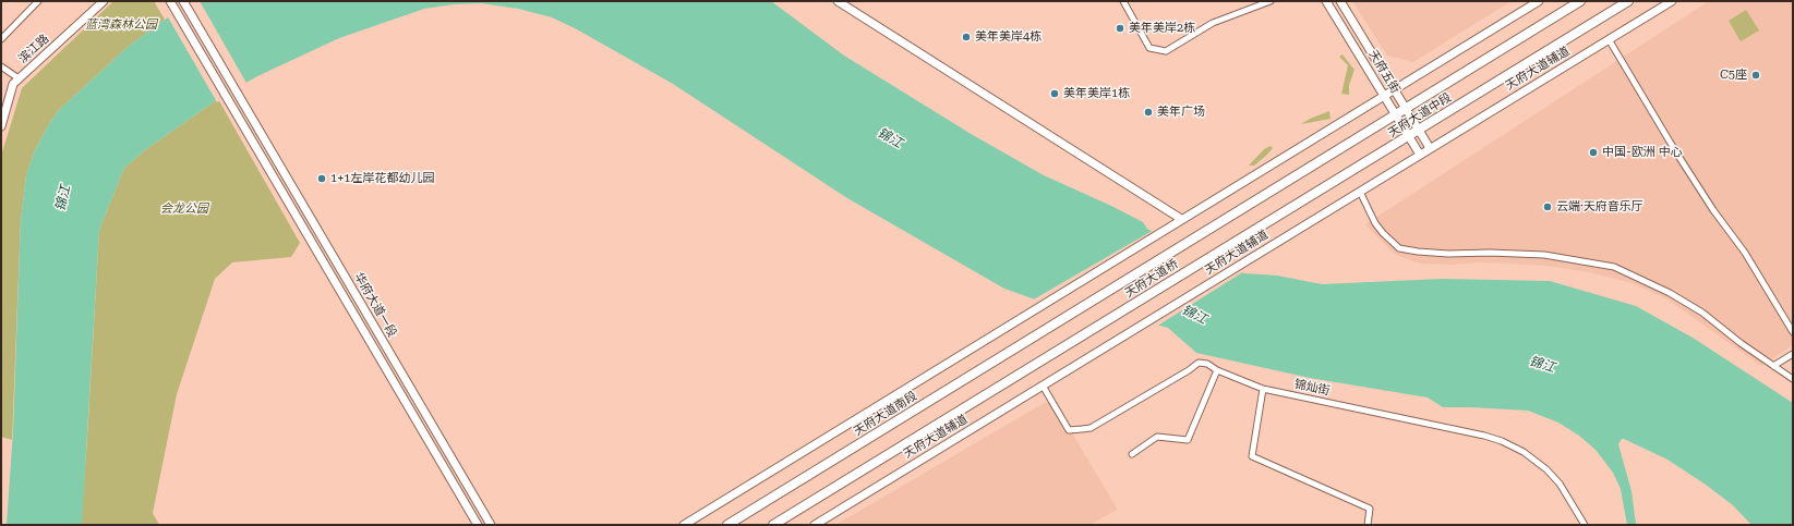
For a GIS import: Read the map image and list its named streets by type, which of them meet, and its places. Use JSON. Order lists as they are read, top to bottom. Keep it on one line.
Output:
{"streets":{"main road":["天府大道中段","天府大道桥","天府大道南段"],"street":["滨江路","天府大道辅道","天府五街","华府大道一段","锦灿街"]},"crossings":[["天府大道辅道","天府五街"],["天府大道辅道","锦灿街"],["天府五街","天府大道中段"],["天府大道中段","天府大道桥"],["天府大道中段","天府大道南段"]],"water":["锦江"],"parks":["蓝湾森林公园","会龙公园"],"places":["美年美岸2栋","美年美岸4栋","C5座","美年美岸1栋","美年广场","中国-欧洲 中心","1+1左岸花都幼儿园","云端·天府音乐厅"]}
